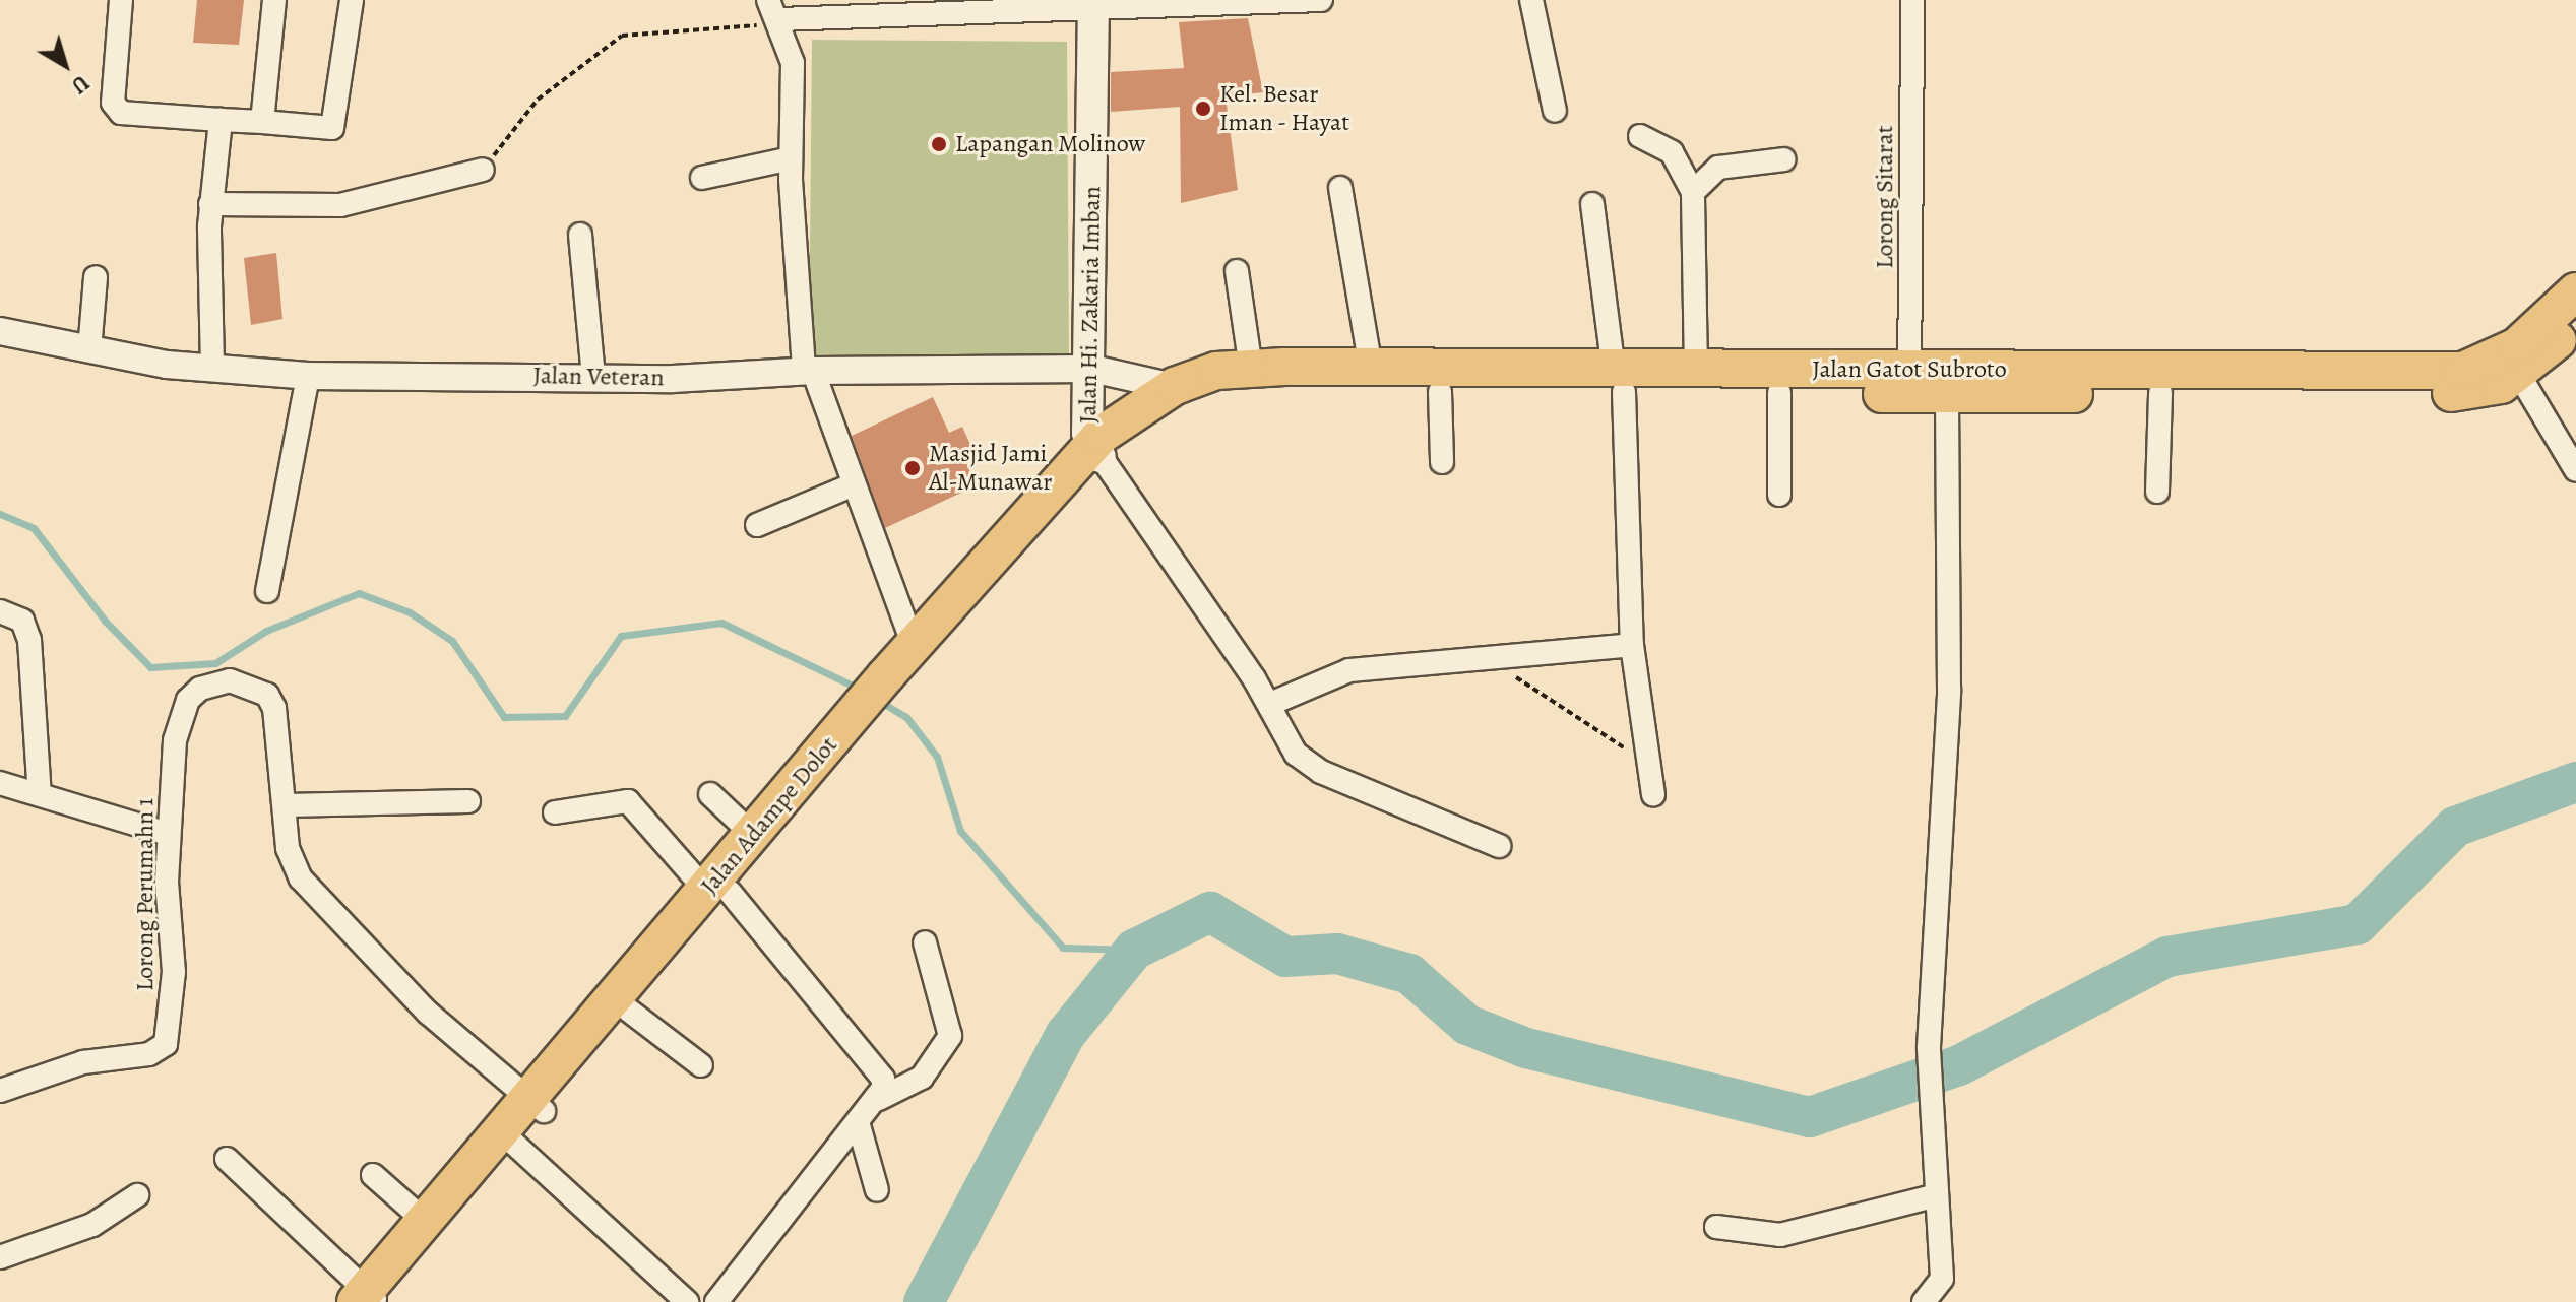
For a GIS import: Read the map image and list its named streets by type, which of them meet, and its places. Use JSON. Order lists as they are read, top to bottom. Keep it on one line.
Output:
{"streets":{"highway":["Jalan Gatot Subroto","Jalan Adampe Dolot"],"main road":["Jalan Hi. Zakaria Imban"],"street":["Lorong Sitarat","Jalan Veteran","Lorong Perumahn 1"]},"crossings":[["Lorong Sitarat","Jalan Gatot Subroto"],["Jalan Hi. Zakaria Imban","Jalan Veteran"],["Jalan Hi. Zakaria Imban","Jalan Adampe Dolot"],["Jalan Gatot Subroto","Jalan Veteran"],["Jalan Gatot Subroto","Jalan Adampe Dolot"],["Jalan Veteran","Jalan Adampe Dolot"],["Jalan Adampe Dolot","Lorong Perumahn 1"]],"places":["Kel. Besar Iman - Hayat","Lapangan Molinow","Masjid Jami Al-Munawar"],"north":"bottom right"}
